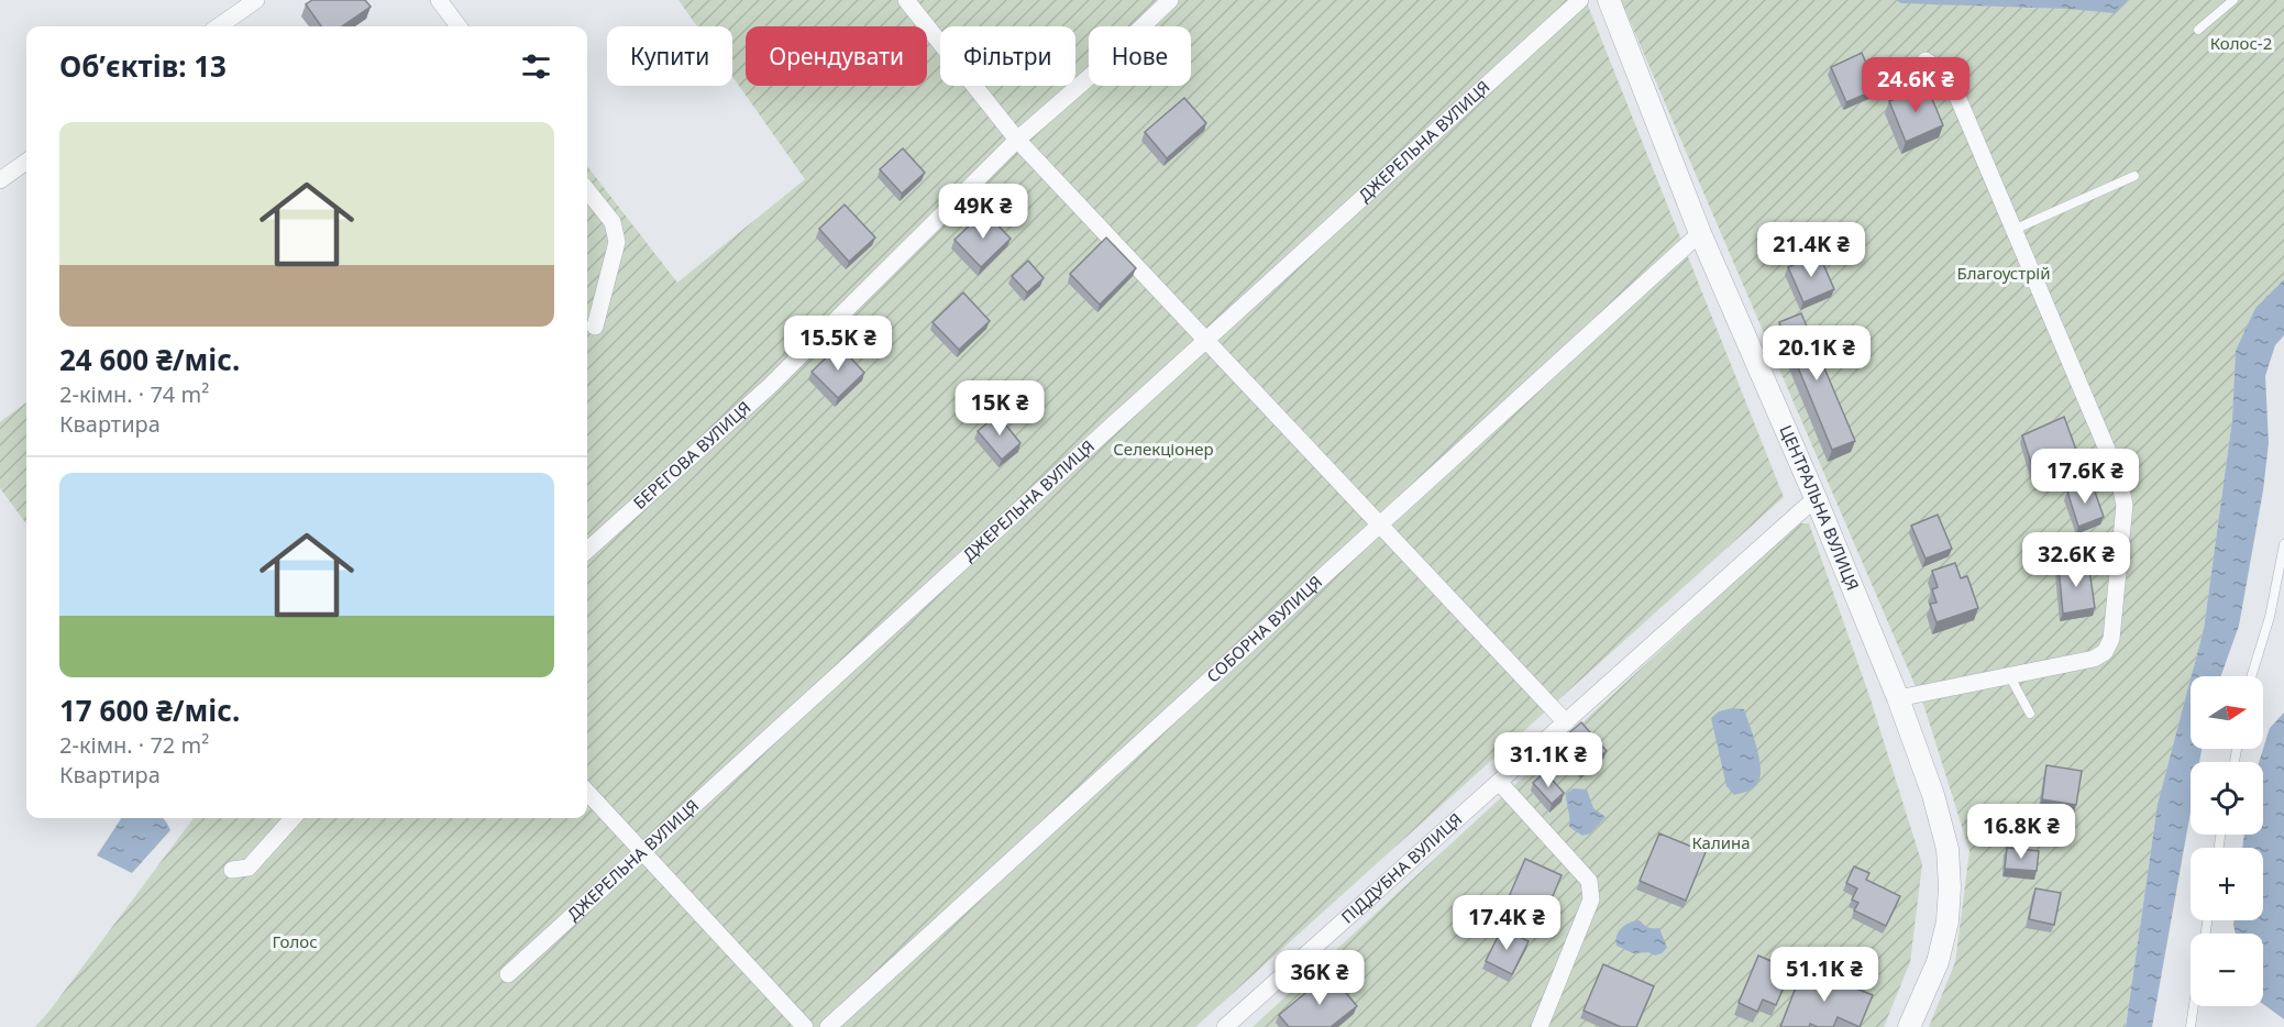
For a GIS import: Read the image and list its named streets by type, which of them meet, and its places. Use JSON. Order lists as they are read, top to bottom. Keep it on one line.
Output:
{"streets":{"street":["ДЖЕРЕЛЬНА ВУЛИЦЯ","БЕРЕГОВА ВУЛИЦЯ","ЦЕНТРАЛЬНА ВУЛИЦЯ","СОБОРНА ВУЛИЦЯ","ПІДДУБНА ВУЛИЦЯ"]},"crossings":[["ЦЕНТРАЛЬНА ВУЛИЦЯ","СОБОРНА ВУЛИЦЯ"],["ЦЕНТРАЛЬНА ВУЛИЦЯ","ПІДДУБНА ВУЛИЦЯ"]],"parks":["Колос-2","Благоустрій","Селекціонер","Калина","Голос"],"north":"right","page":{"chip":["Купити","Орендувати","Фільтри","Нове"],"heading":"Об’єктів: 13","price":["24.6K ₴","49K ₴","21.4K ₴","15.5K ₴","20.1K ₴","15K ₴","17.6K ₴","32.6K ₴","31.1K ₴","16.8K ₴","17.4K ₴","51.1K ₴","36K ₴"],"list":[{"name":"24 600 ₴/міс.","note":"2-кімн. · 74 m² · Квартира"},{"name":"17 600 ₴/міс.","note":"2-кімн. · 72 m² · Квартира"}],"map_buttons":["+","−"]}}
